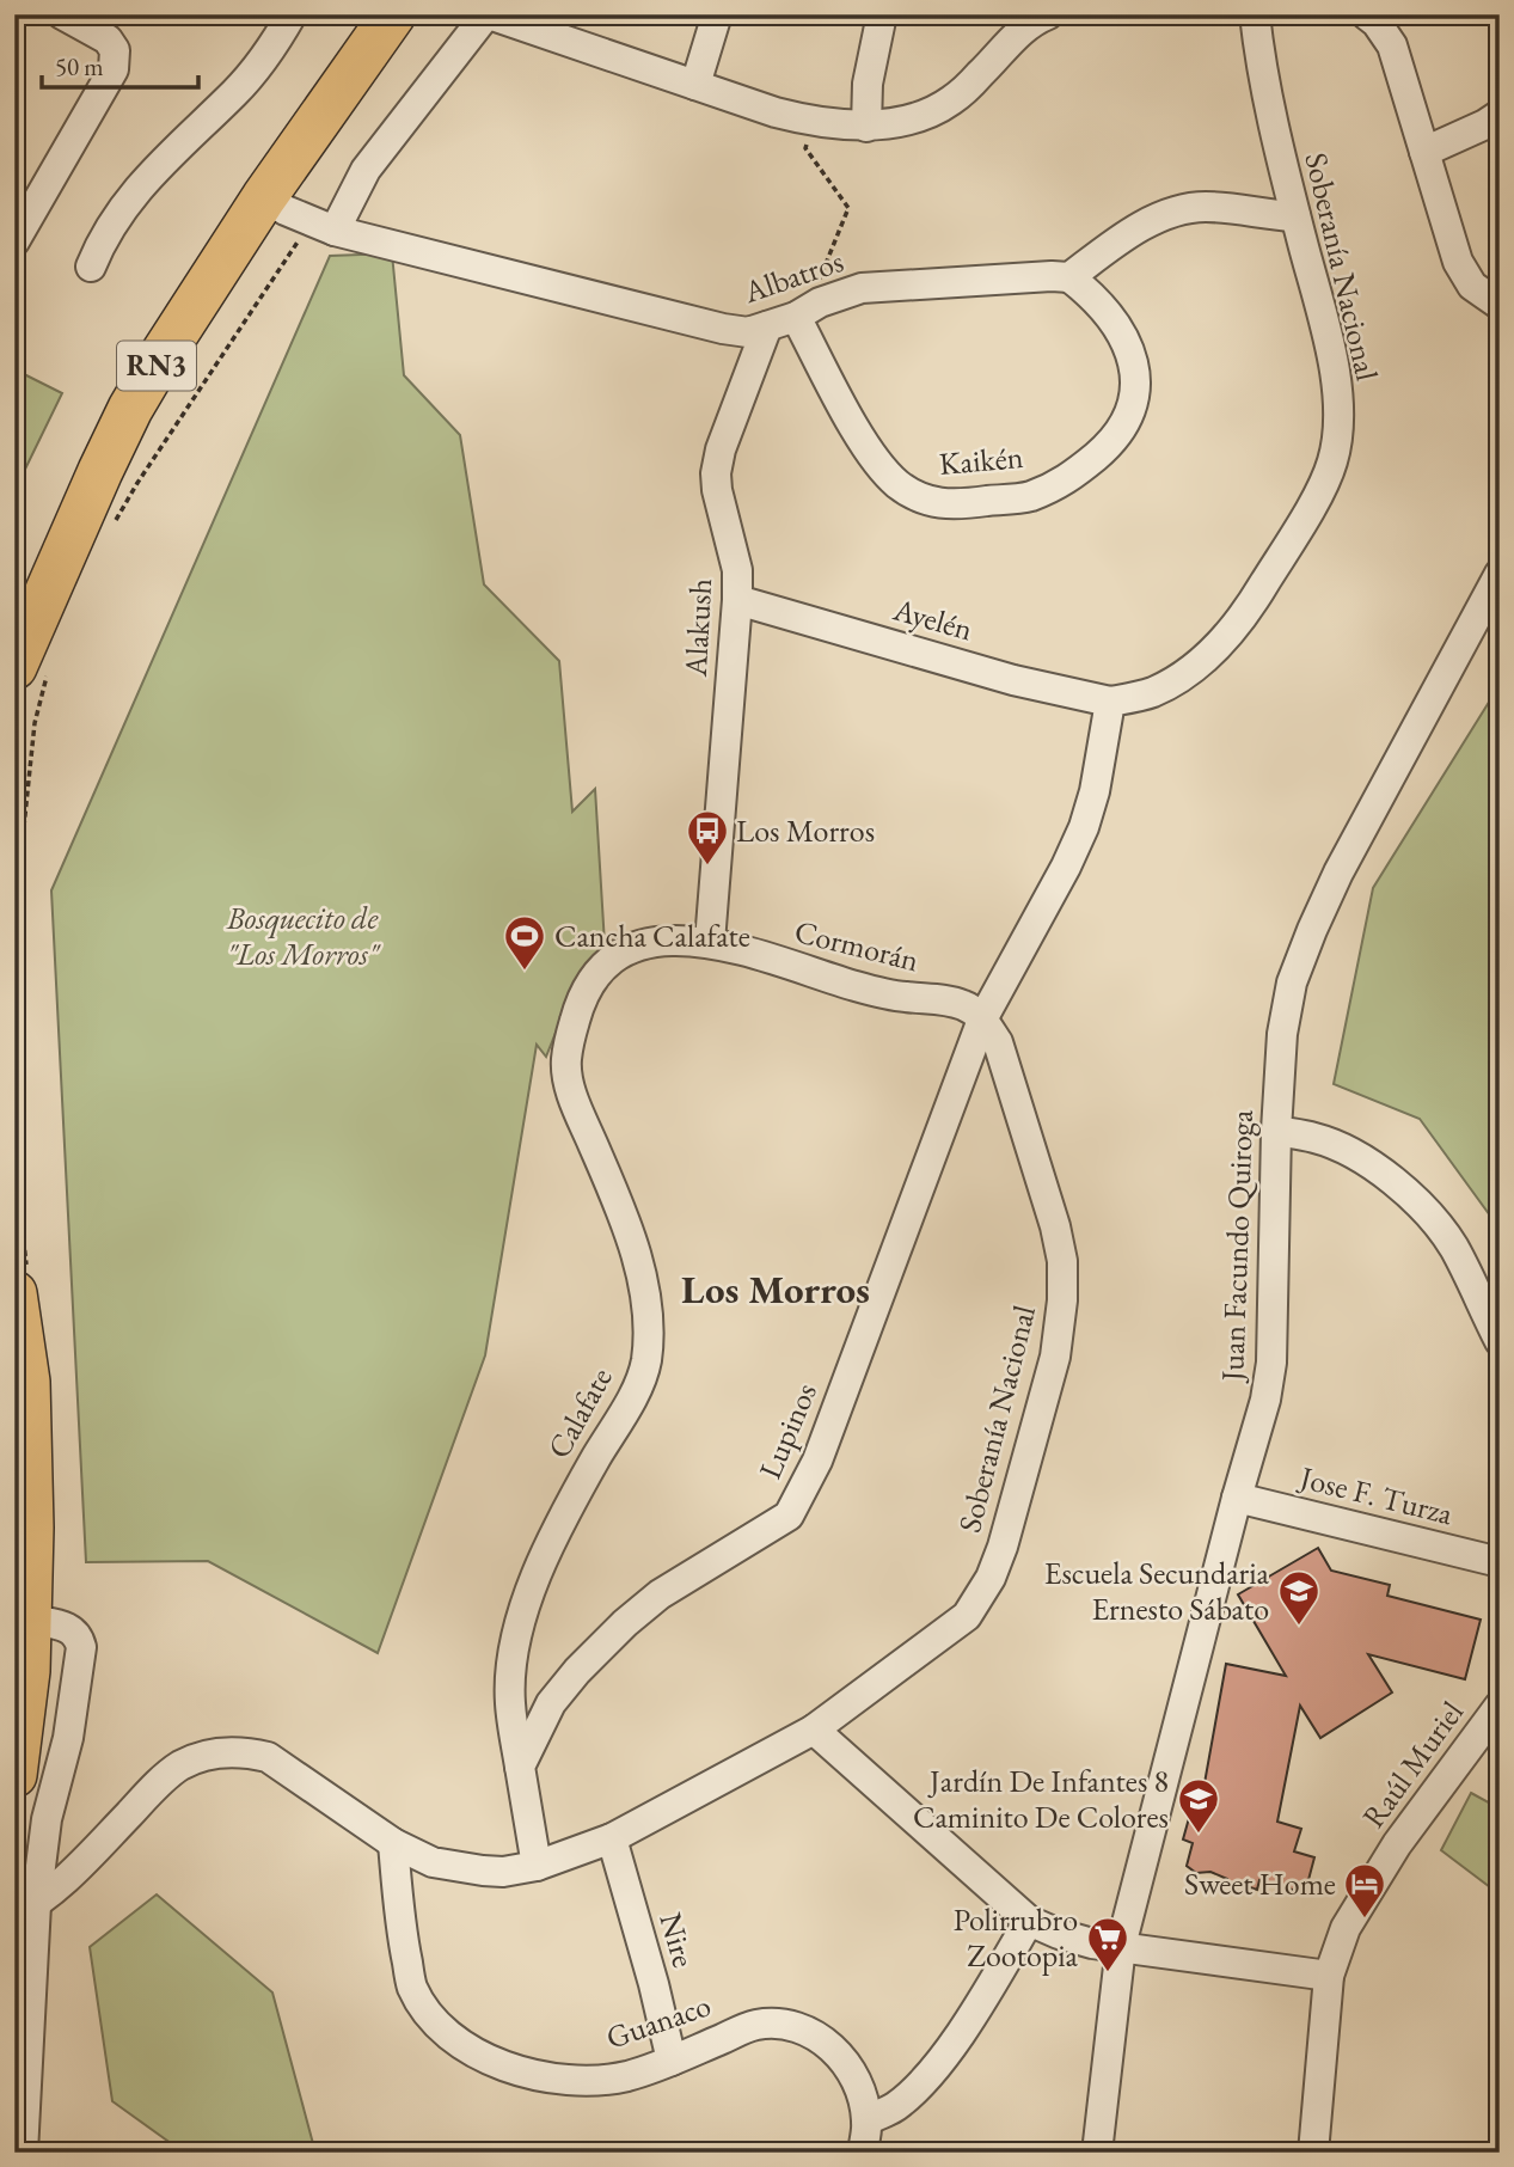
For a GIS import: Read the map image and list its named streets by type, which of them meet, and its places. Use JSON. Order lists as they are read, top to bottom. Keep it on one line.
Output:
{"streets":{"highway":["RN3"],"street":["Soberanía Nacional","Albatros","Kaikén","Ayelén","Alakush","Cormorán","Juan Facundo Quiroga","Calafate","Lupinos","Jose F. Turza","Raúl Muriel","Nire","Guanaco"]},"crossings":[["Soberanía Nacional","Ayelén"],["Soberanía Nacional","Cormorán"],["Soberanía Nacional","Lupinos"],["Soberanía Nacional","Nire"],["Soberanía Nacional","Guanaco"],["Albatros","RN3"],["Albatros","Kaikén"],["Albatros","Alakush"],["Ayelén","Alakush"],["Alakush","Cormorán"],["Cormorán","Calafate"],["Cormorán","Lupinos"],["Juan Facundo Quiroga","Jose F. Turza"],["Calafate","Lupinos"],["Nire","Guanaco"]],"districts":["Los Morros"],"parks":["Bosquecito de \"Los Morros\""],"places":{"bus stop":["Los Morros"],"sports":["Cancha Calafate"],"school or university":["Escuela Secundaria Ernesto Sábato","Jardín De Infantes 8 Caminito De Colores"],"hotel":["Sweet Home"],"supermarket":["Polirrubro Zootopia"]},"scale_bar":"50 m"}
